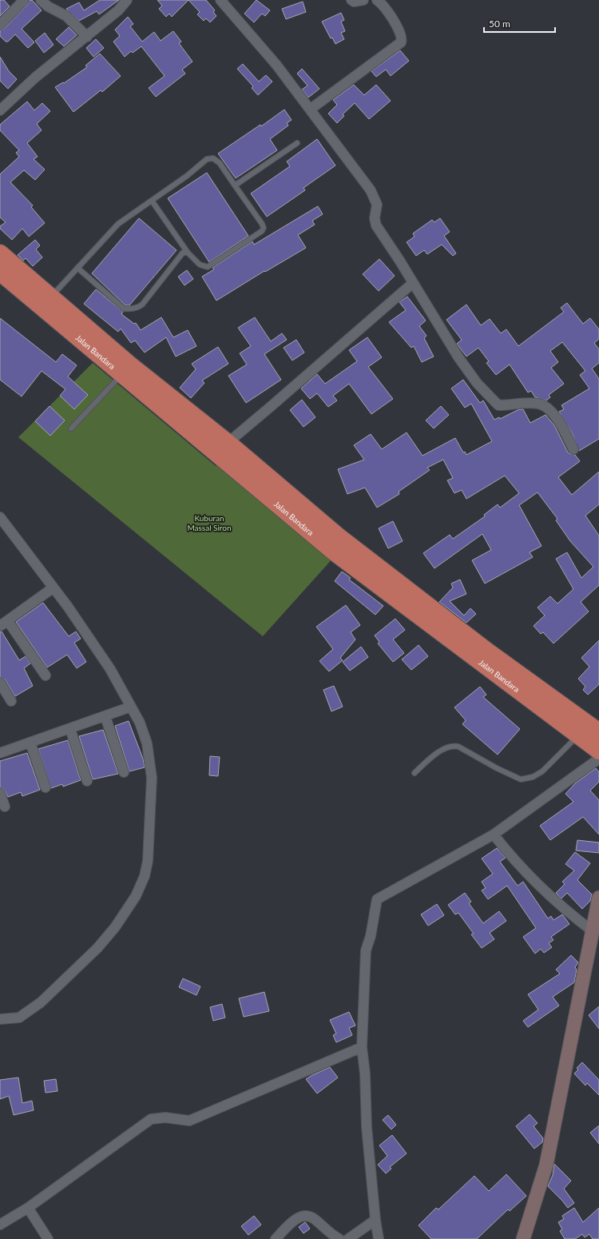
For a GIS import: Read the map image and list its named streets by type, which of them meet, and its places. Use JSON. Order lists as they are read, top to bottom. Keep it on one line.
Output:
{"streets":{"highway":["Jalan Bandara"]},"parks":["Kuburan Massal Siron"],"scale_bar":"50 m"}
